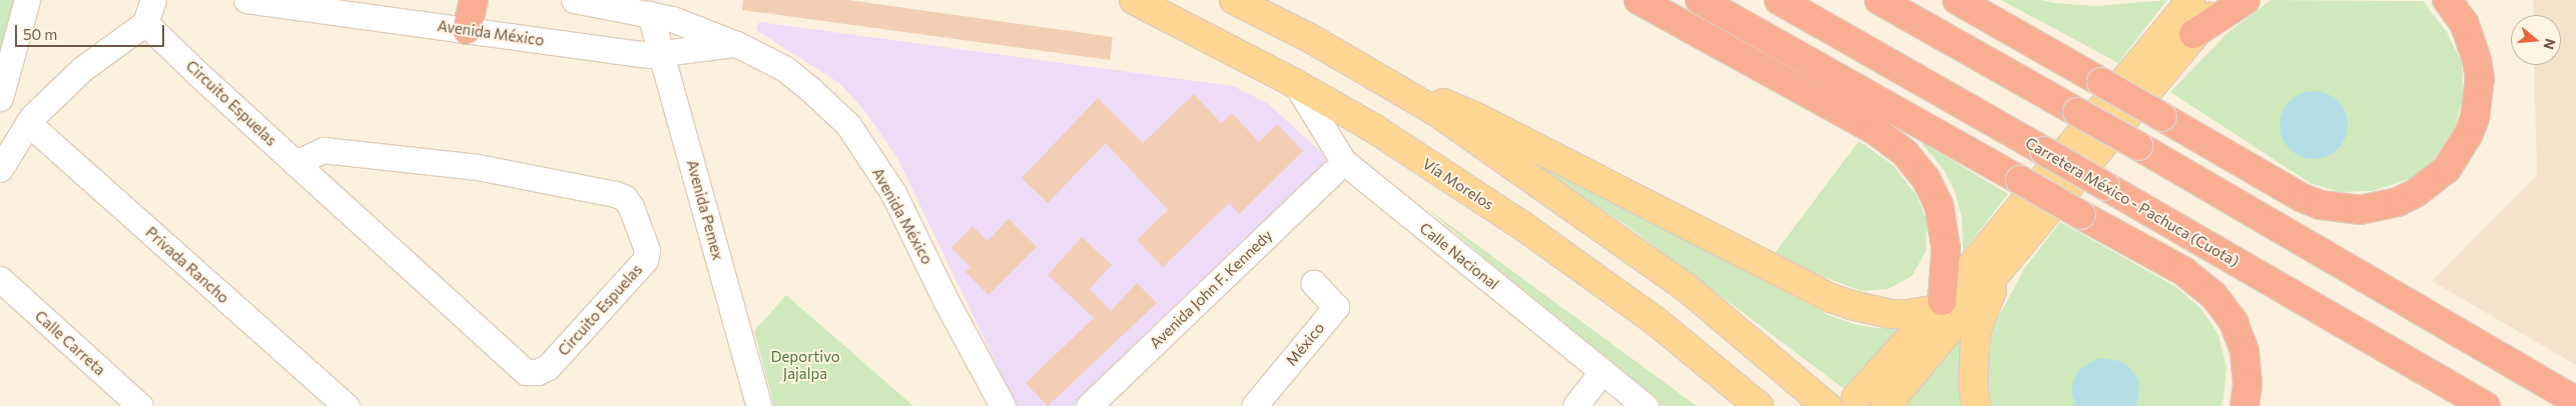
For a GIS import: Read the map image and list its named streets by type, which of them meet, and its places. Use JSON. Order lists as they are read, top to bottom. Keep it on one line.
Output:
{"streets":{"highway":["Carretera México - Pachuca (Cuota)"],"main road":["Vía Morelos"],"street":["Avenida México","Circuito Espuelas","Avenida Pemex","Calle Nacional","Privada Rancho","Avenida John F. Kennedy","Calle Carreta","México"]},"crossings":[["Avenida México","Avenida Pemex"],["Vía Morelos","Calle Nacional"]],"parks":["Deportivo Jajalpa"],"scale_bar":"50 m","north":"right"}
